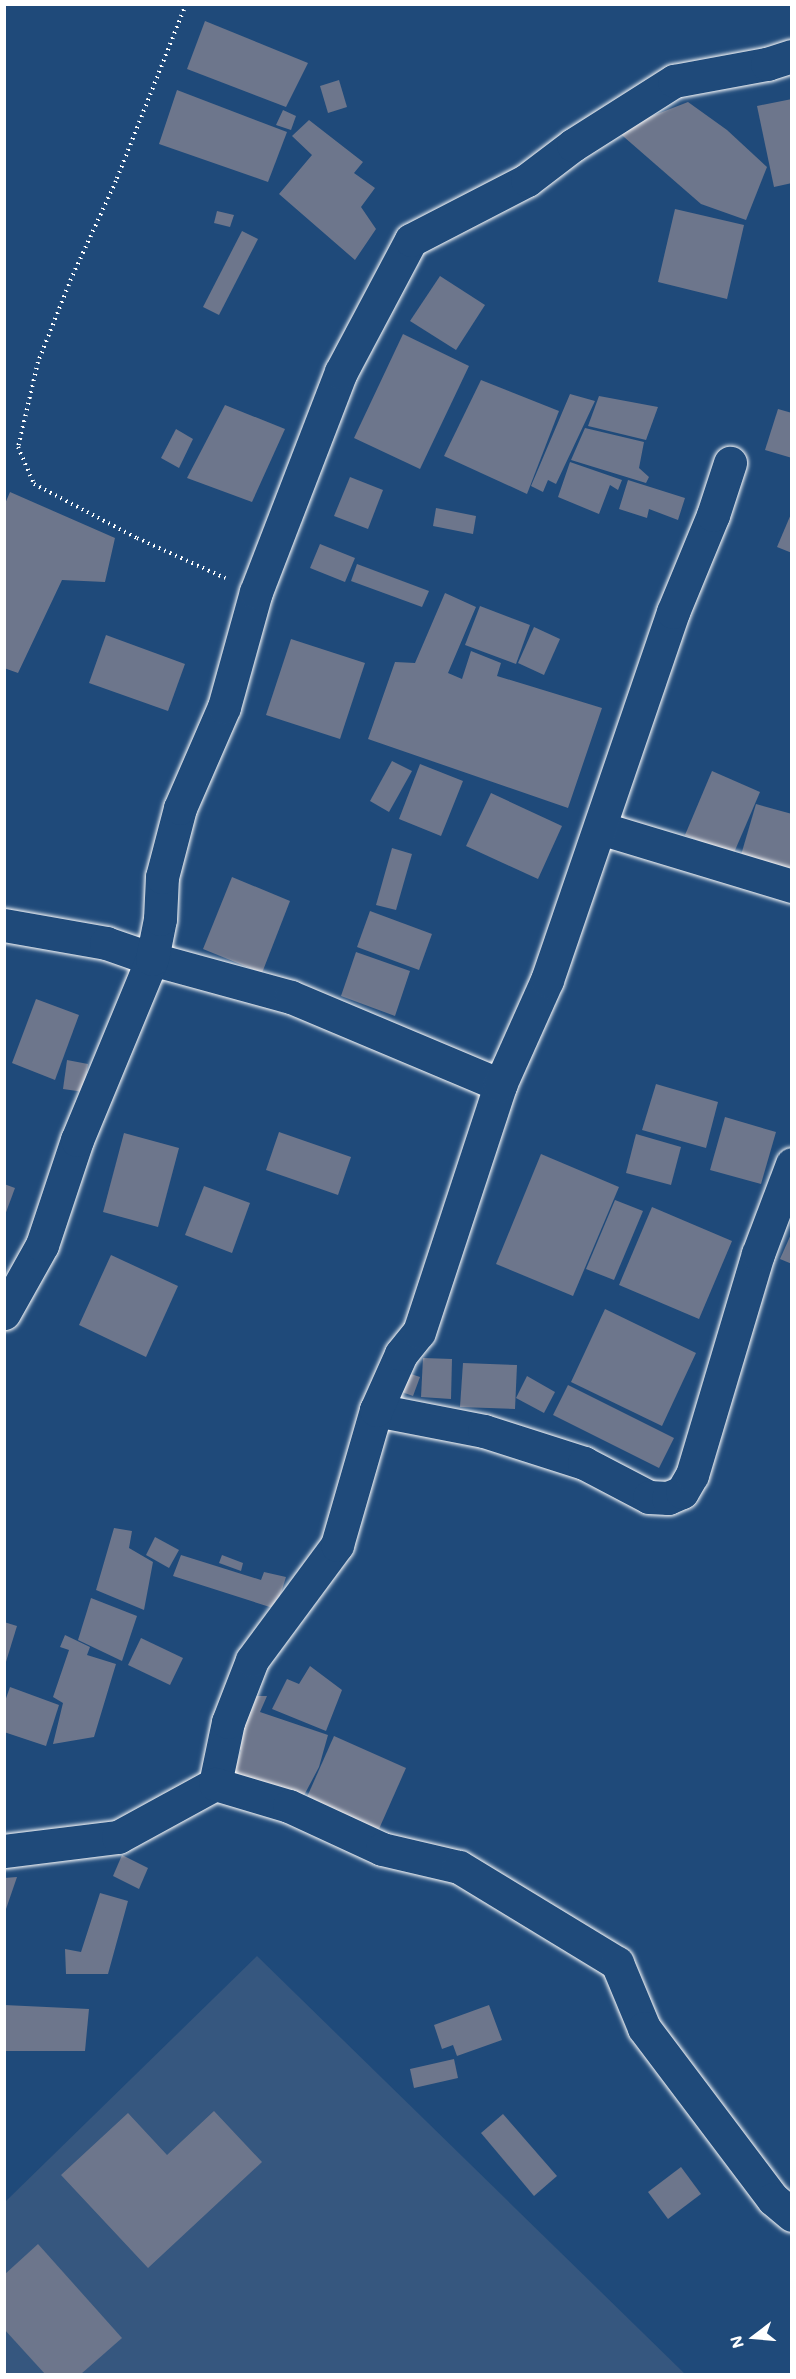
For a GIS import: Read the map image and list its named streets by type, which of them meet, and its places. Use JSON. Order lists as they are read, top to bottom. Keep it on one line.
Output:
{"north":"left"}
